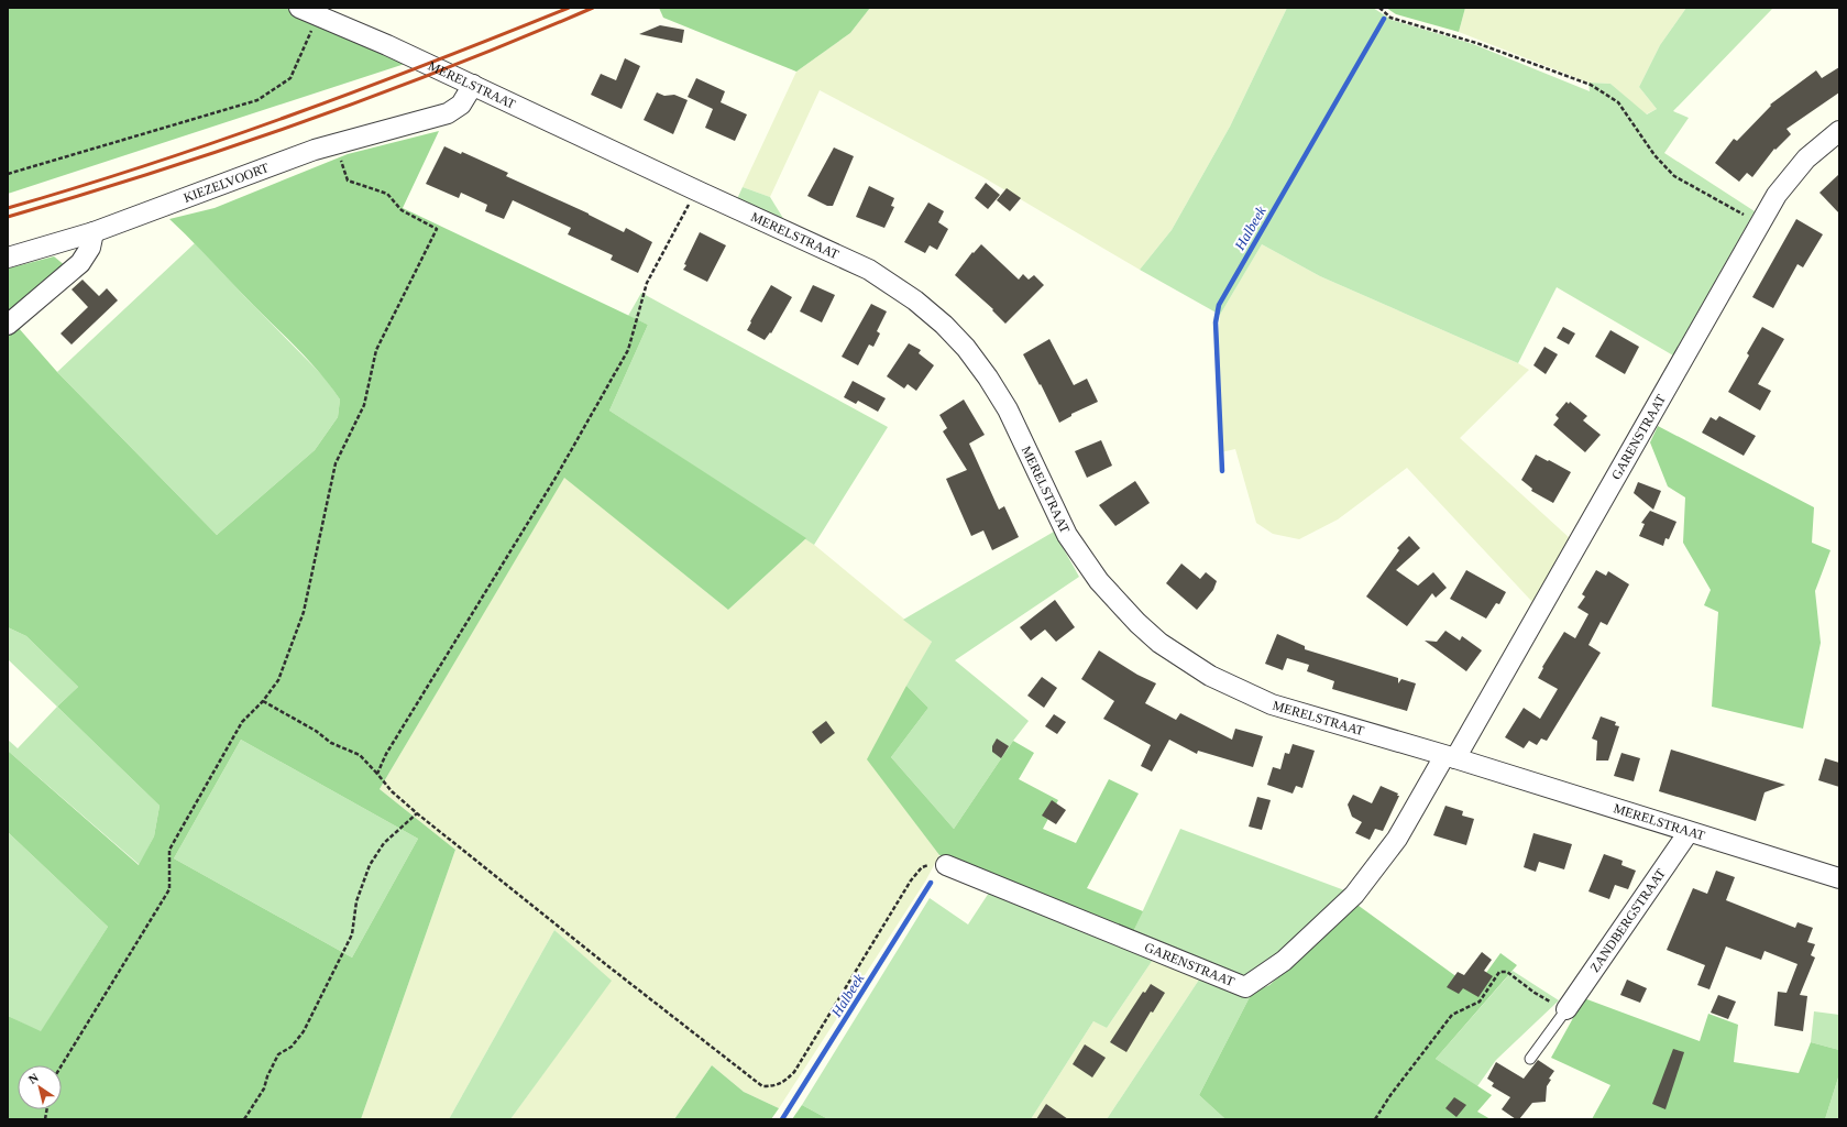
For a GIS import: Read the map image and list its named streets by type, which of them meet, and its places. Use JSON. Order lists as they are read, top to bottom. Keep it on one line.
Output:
{"streets":{"street":["MERELSTRAAT","KIEZELVOORT","GARENSTRAAT","ZANDBERGSTRAAT"]},"crossings":[["MERELSTRAAT","KIEZELVOORT"],["MERELSTRAAT","GARENSTRAAT"],["MERELSTRAAT","ZANDBERGSTRAAT"]],"water":["Halbeek"],"north":"top left"}
